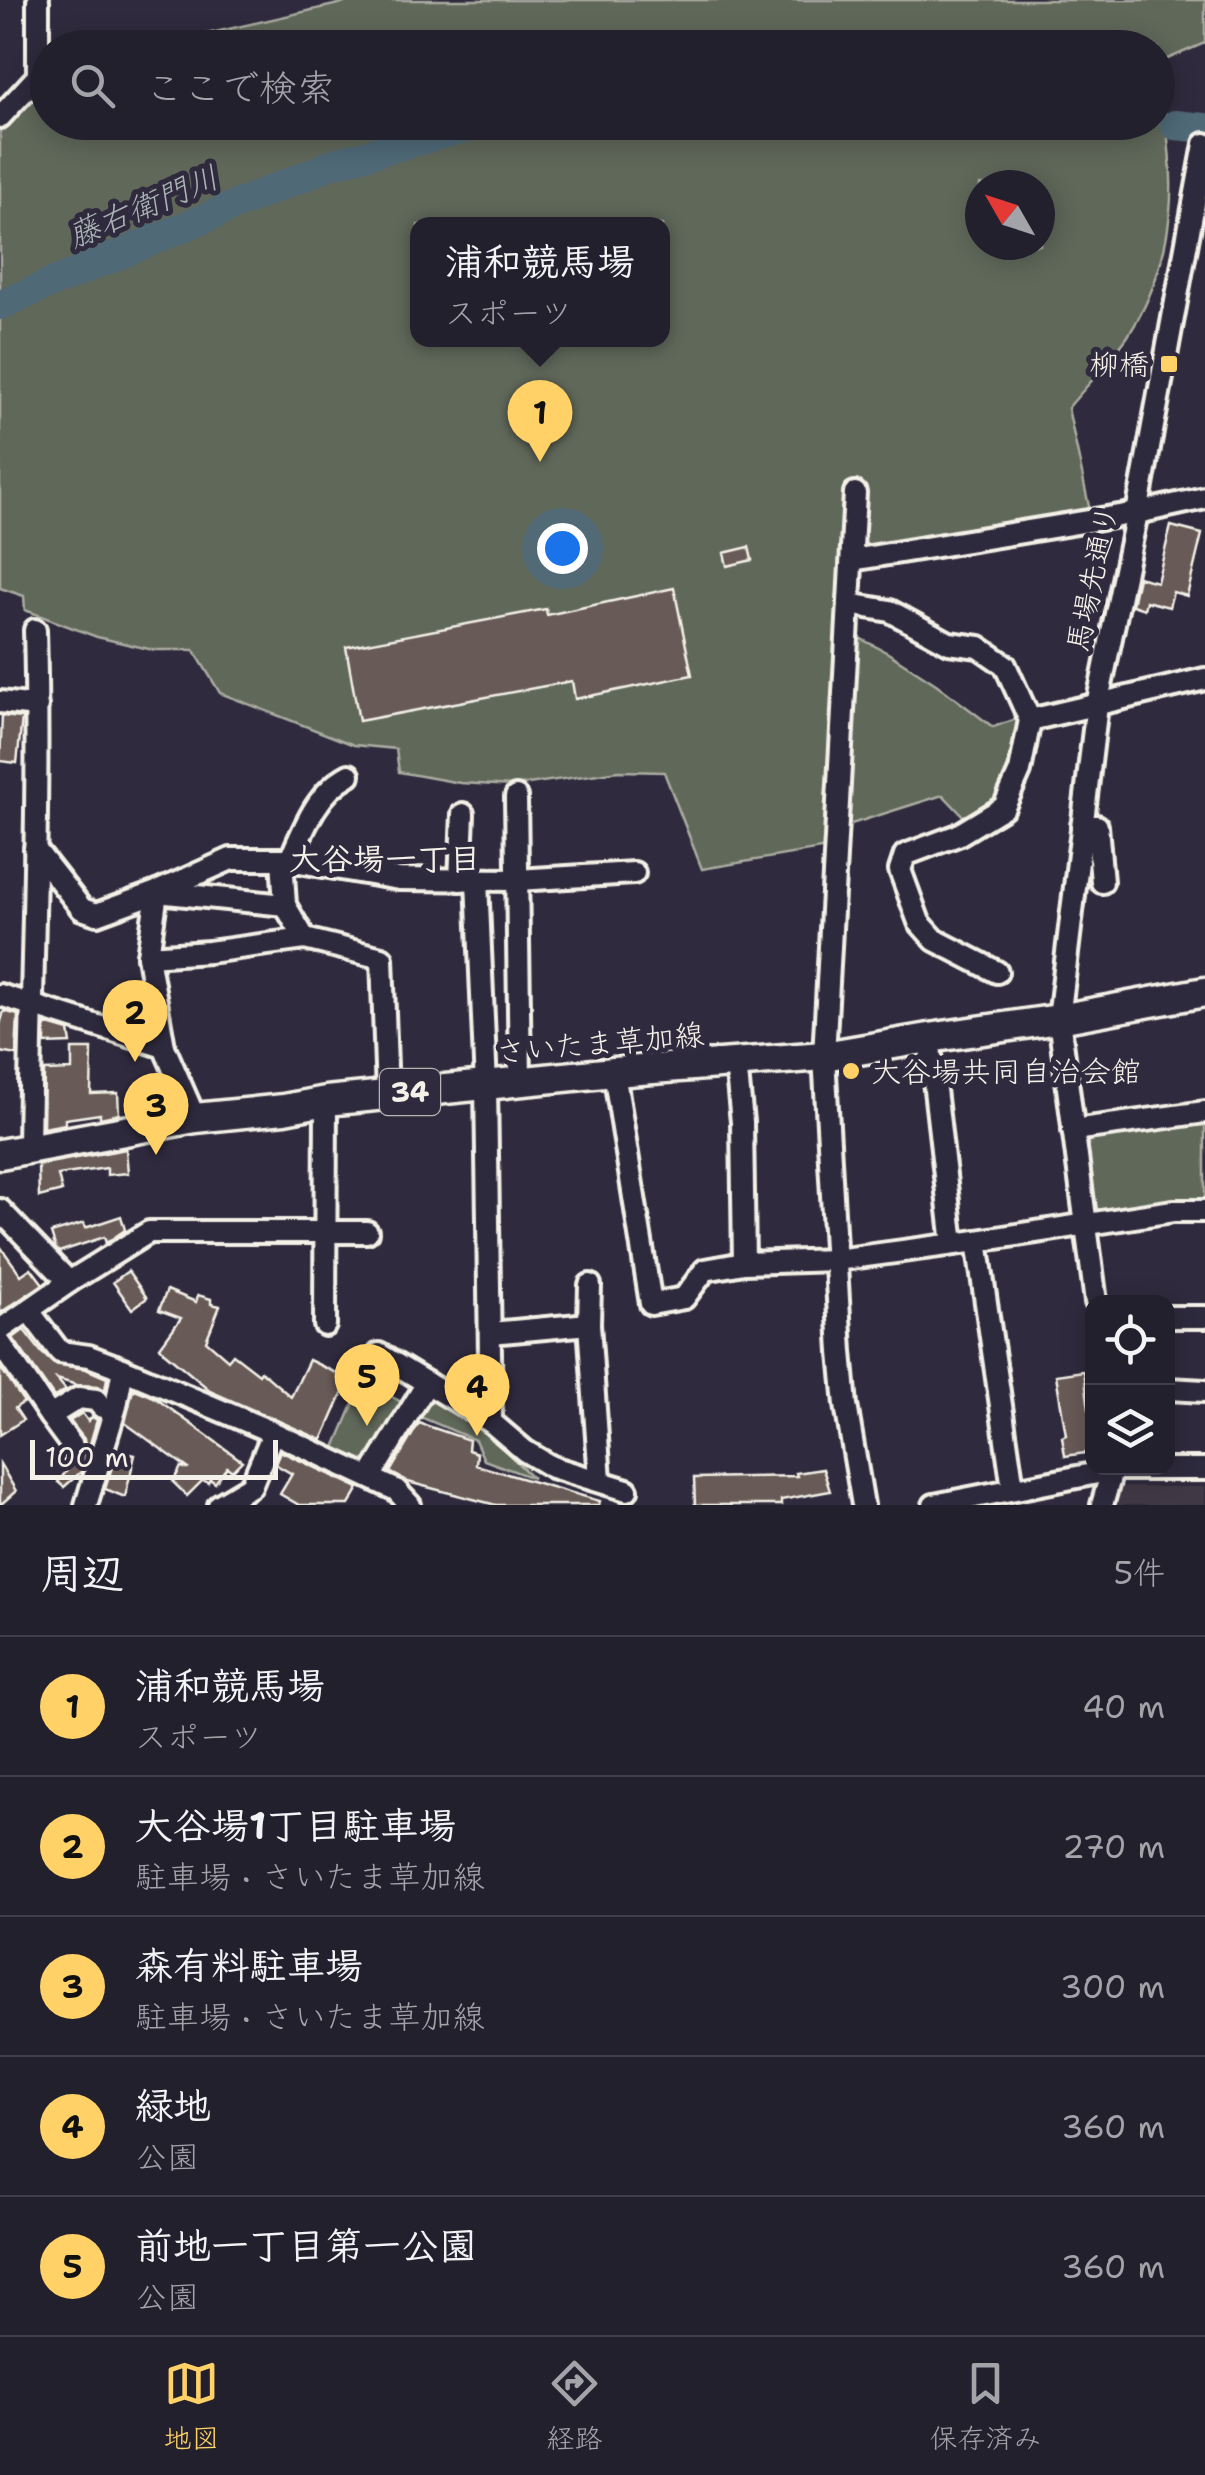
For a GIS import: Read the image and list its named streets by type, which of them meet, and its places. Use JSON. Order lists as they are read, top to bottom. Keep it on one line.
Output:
{"streets":{"main road":["さいたま草加線","34"],"street":["馬場先通り"]},"crossings":[["馬場先通り","さいたま草加線"]],"districts":["大谷場一丁目"],"water":["藤右衛門川"],"places":{"transit":["柳橋"],"other":["大谷場共同自治会館"]},"scale_bar":"100 m","north":"top left","page":{"search":"ここで検索","popup":["浦和競馬場","スポーツ"],"pins":["1","2","3","5","4"],"scale":"100 m","heading":["周辺","5件"],"list":[{"mark":"1","name":"浦和競馬場","note":"スポーツ","value":"40 m"},{"mark":"2","name":"大谷場1丁目駐車場","note":"駐車場 · さいたま草加線","value":"270 m"},{"mark":"3","name":"森有料駐車場","note":"駐車場 · さいたま草加線","value":"300 m"},{"mark":"4","name":"緑地","note":"公園","value":"360 m"},{"mark":"5","name":"前地一丁目第一公園","note":"公園","value":"360 m"}],"nav":["地図","経路","保存済み"]}}
